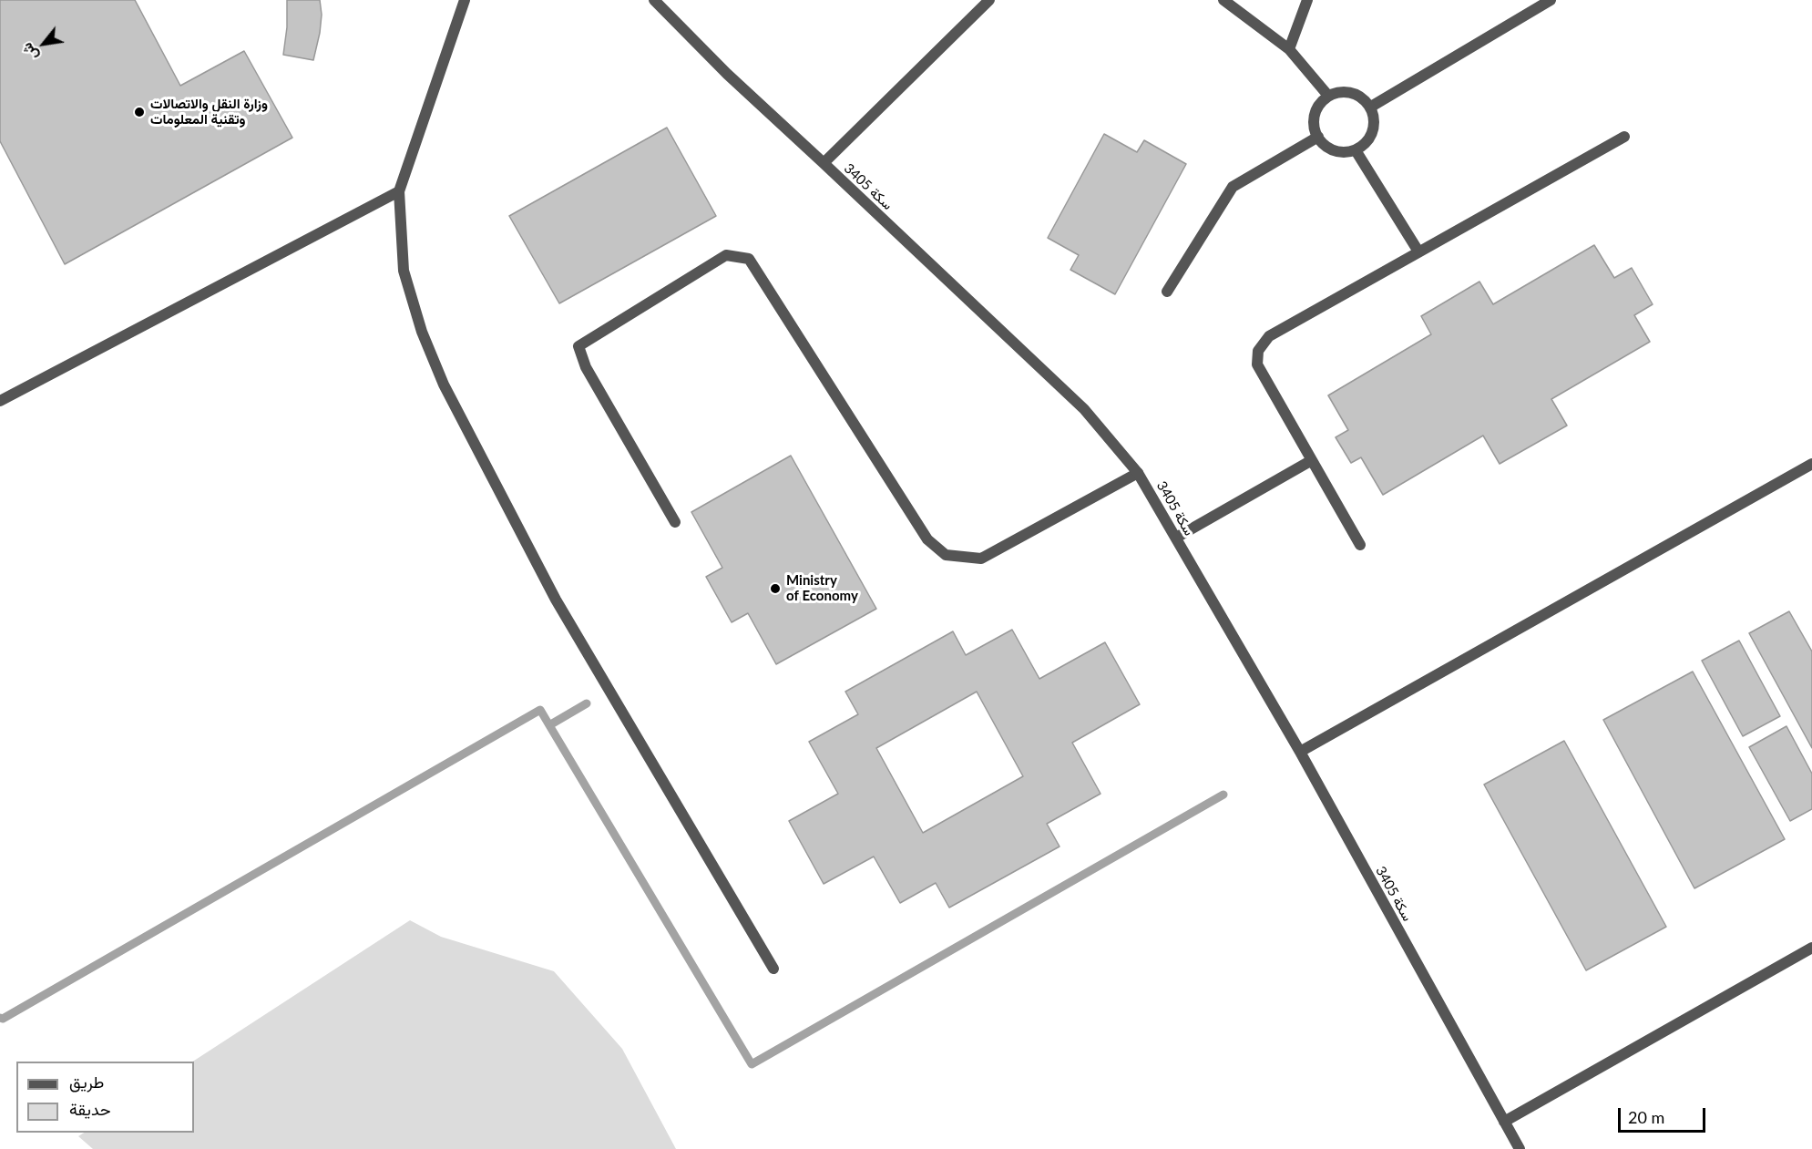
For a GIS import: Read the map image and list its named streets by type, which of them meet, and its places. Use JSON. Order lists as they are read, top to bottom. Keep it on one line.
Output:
{"streets":{"street":["سكة 3405"]},"places":["وزارة النقل والاتصالات وتقنية المعلومات","Ministry of Economy"],"legend":["طريق","حديقة"],"scale_bar":"20 m","north":"bottom left"}
